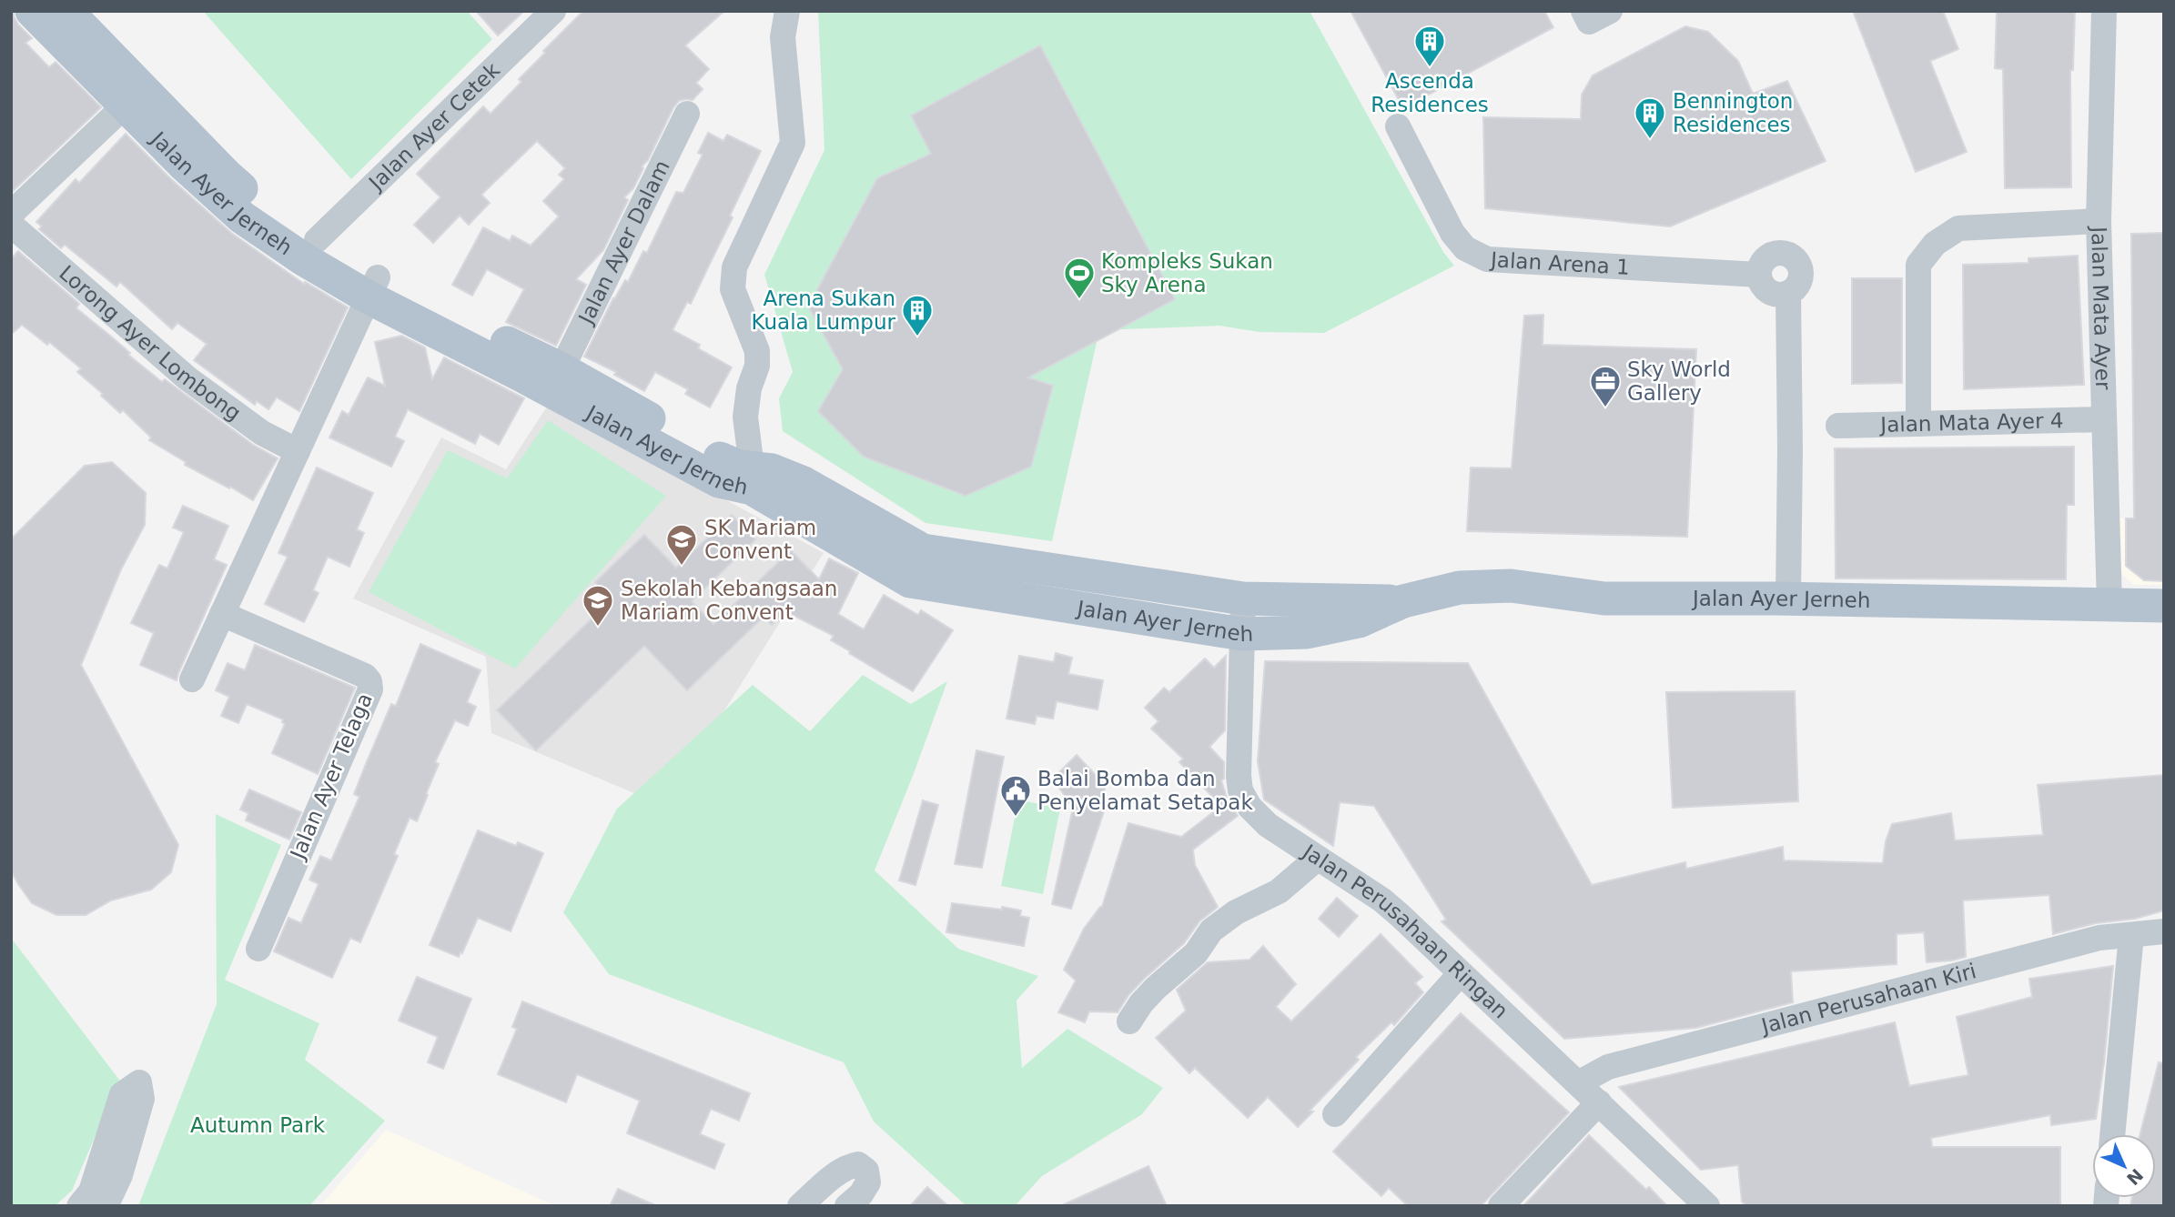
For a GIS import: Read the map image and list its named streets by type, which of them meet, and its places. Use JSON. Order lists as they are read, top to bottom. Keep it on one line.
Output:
{"streets":{"main road":["Jalan Ayer Jerneh"],"street":["Jalan Ayer Cetek","Jalan Ayer Dalam","Jalan Arena 1","Jalan Mata Ayer","Lorong Ayer Lombong","Jalan Mata Ayer 4","Jalan Ayer Telaga","Jalan Perusahaan Ringan","Jalan Perusahaan Kiri"]},"crossings":[["Jalan Ayer Cetek","Jalan Ayer Jerneh"],["Jalan Ayer Jerneh","Jalan Ayer Dalam"],["Jalan Ayer Jerneh","Jalan Mata Ayer"],["Jalan Ayer Jerneh","Jalan Perusahaan Ringan"],["Jalan Mata Ayer","Jalan Mata Ayer 4"],["Jalan Perusahaan Ringan","Jalan Perusahaan Kiri"]],"parks":["Autumn Park"],"places":{"building":["Ascenda Residences","Bennington Residences","Arena Sukan Kuala Lumpur"],"sports":["Kompleks Sukan Sky Arena"],"office":["Sky World Gallery"],"school or university":["SK Mariam Convent","Sekolah Kebangsaan Mariam Convent"],"public building":["Balai Bomba dan Penyelamat Setapak"]},"north":"bottom right"}
